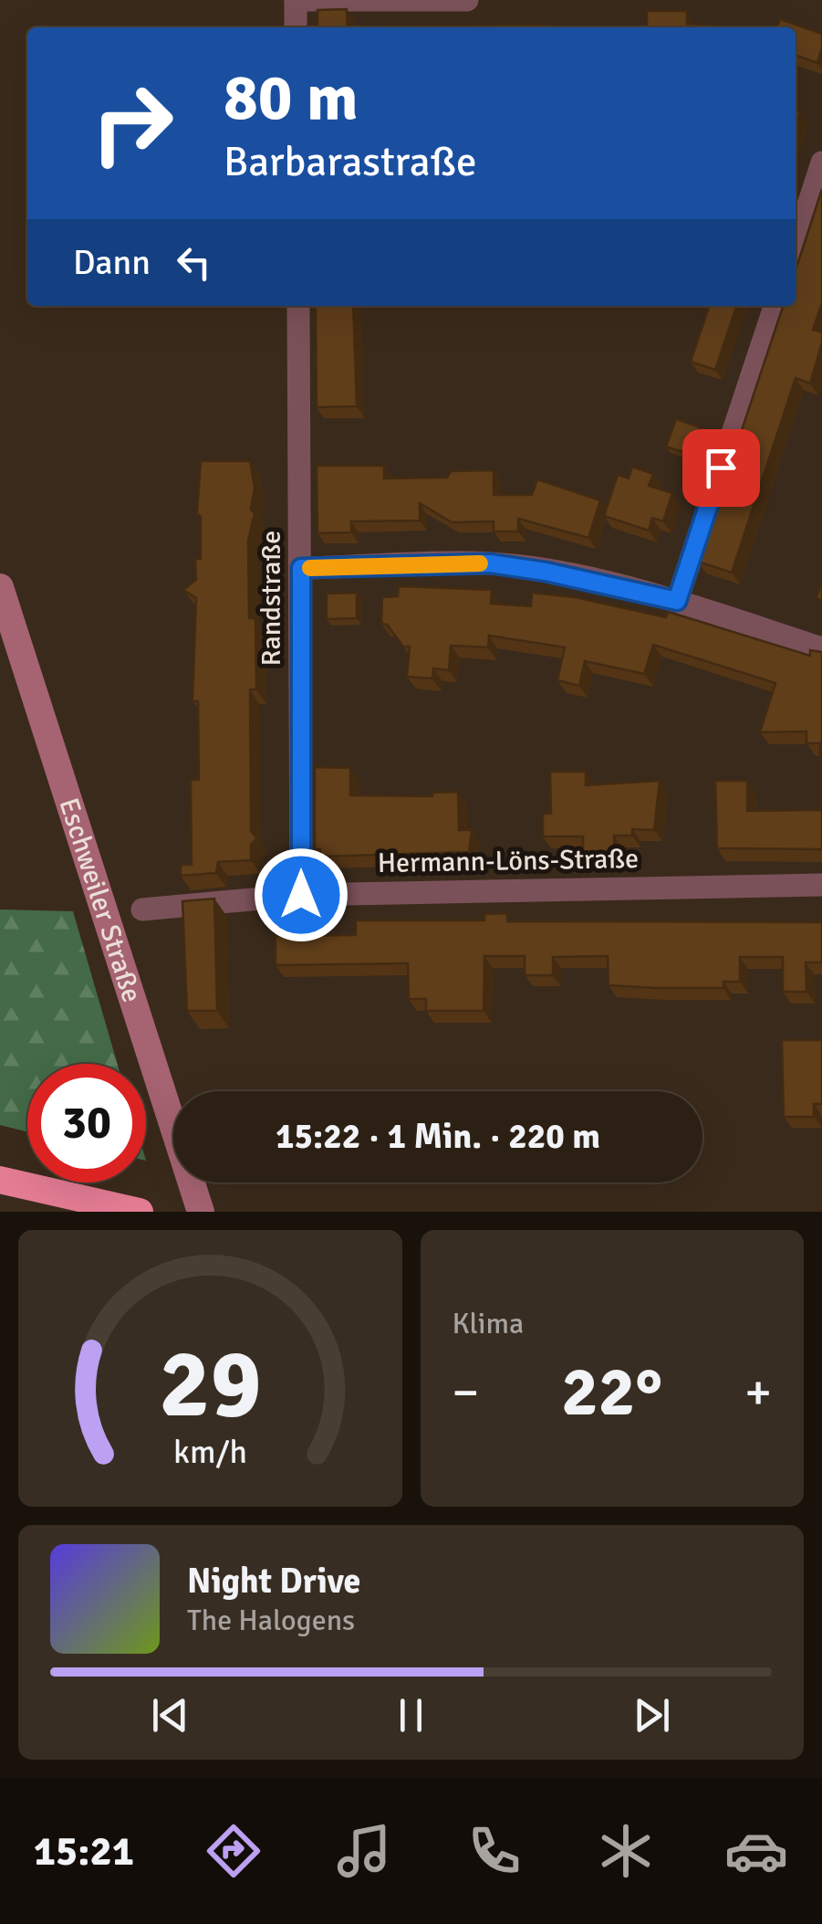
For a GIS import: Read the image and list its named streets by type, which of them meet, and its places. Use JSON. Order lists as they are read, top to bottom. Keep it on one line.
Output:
{"streets":{"street":["Randstraße","Hermann-Löns-Straße","Eschweiler Straße"]},"crossings":[["Randstraße","Hermann-Löns-Straße"]],"page":{"turn":["80 m","Barbarastraße"],"then":"Dann","limit":"30","trip":"15:22 · 1 Min. · 220 m","tile":"Klima","heat":["−","22°","+"],"song":["Night Drive","The Halogens"],"tabs":"15:21","gauge":["29","km/h"]}}
